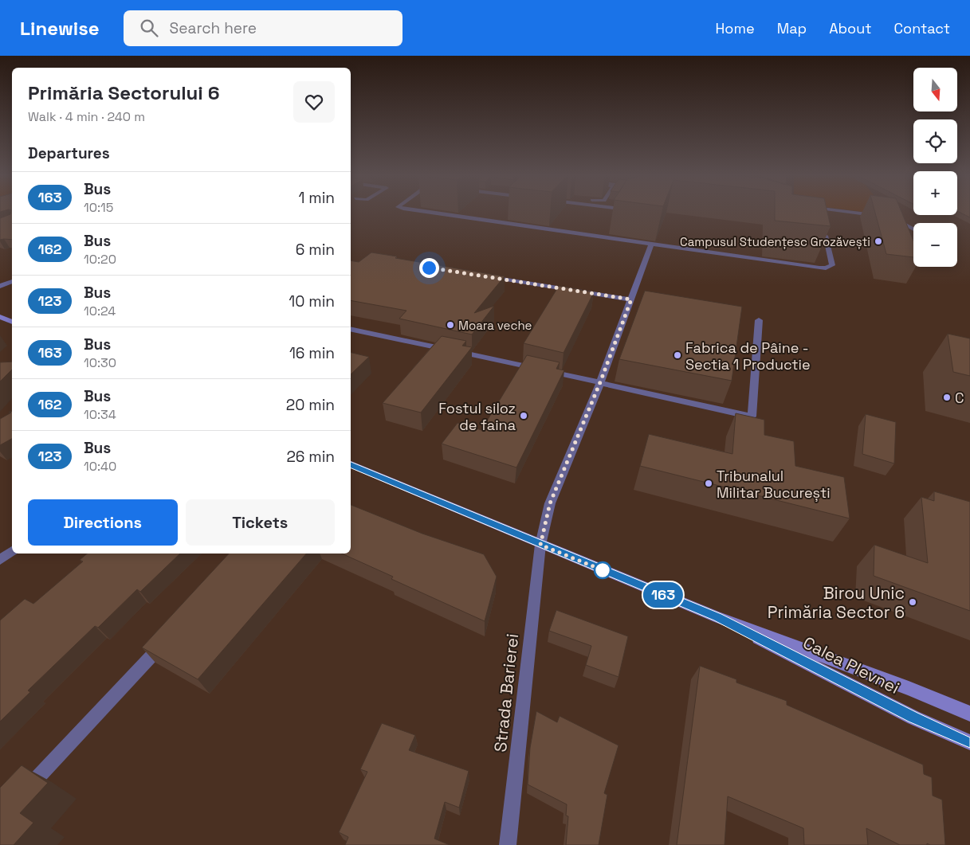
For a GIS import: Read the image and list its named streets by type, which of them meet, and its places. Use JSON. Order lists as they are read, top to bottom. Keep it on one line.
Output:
{"streets":{"main road":["Calea Plevnei"],"street":["Strada Barierei"]},"crossings":[["Calea Plevnei","Strada Barierei"]],"places":["Campusul Studențesc Grozăvești","Moara veche","Fabrica de Pâine - Sectia 1 Productie","C","Fostul siloz de faina","Tribunalul Militar București","Birou Unic Primăria Sector 6"],"lines":["bus line 163"],"north":"bottom","page":{"header":"Linewise","search":"Search here","nav":["Home","Map","About","Contact"],"on_map":"163","map_buttons":["+","−"],"heading":[["Primăria Sectorului 6","Walk · 4 min · 240 m"],"Departures"],"list":[{"mark":"163","name":"Bus","note":"10:15","value":"1 min"},{"mark":"162","name":"Bus","note":"10:20","value":"6 min"},{"mark":"123","name":"Bus","note":"10:24","value":"10 min"},{"mark":"163","name":"Bus","note":"10:30","value":"16 min"},{"mark":"162","name":"Bus","note":"10:34","value":"20 min"},{"mark":"123","name":"Bus","note":"10:40","value":"26 min"}],"buttons":["Directions","Tickets"]}}
